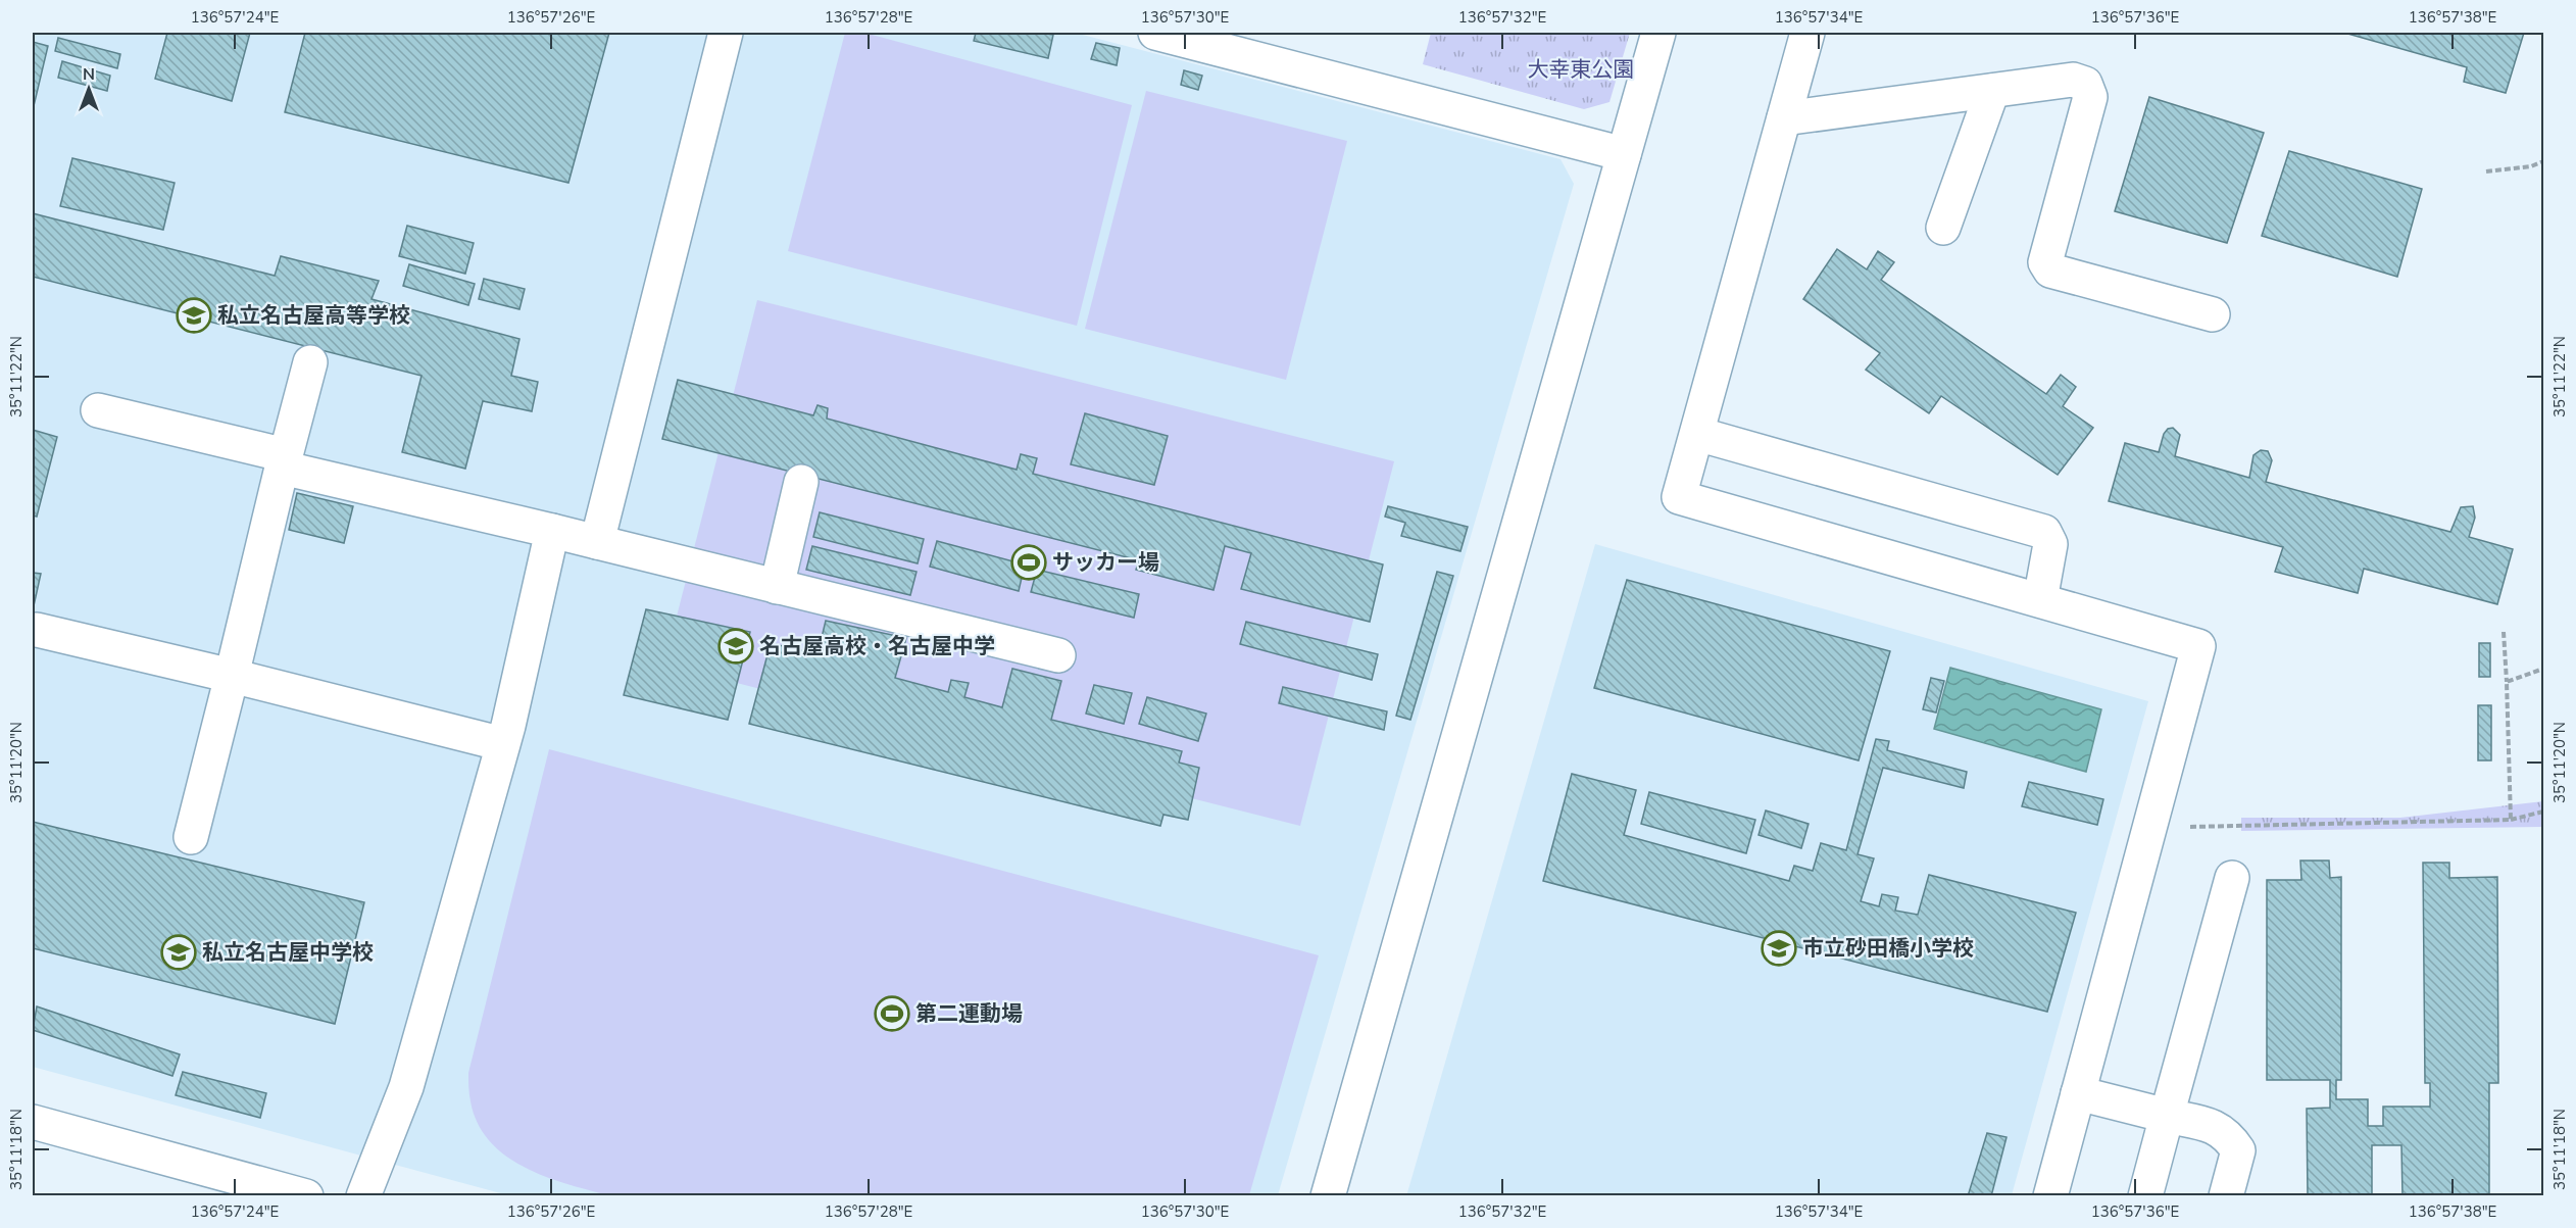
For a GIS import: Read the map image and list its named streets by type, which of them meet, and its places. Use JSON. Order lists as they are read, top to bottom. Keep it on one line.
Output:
{"parks":["大幸東公園"],"places":{"school or university":["私立名古屋高等学校","名古屋高校・名古屋中学","市立砂田橋小学校","私立名古屋中学校"],"sports":["サッカー場","第二運動場"]},"north":"top","coordinates":["136°57'24\"E","136°57'26\"E","136°57'28\"E","136°57'30\"E","136°57'32\"E","136°57'34\"E","136°57'36\"E","136°57'38\"E","35°11'22\"N","35°11'20\"N","35°11'18\"N"]}
